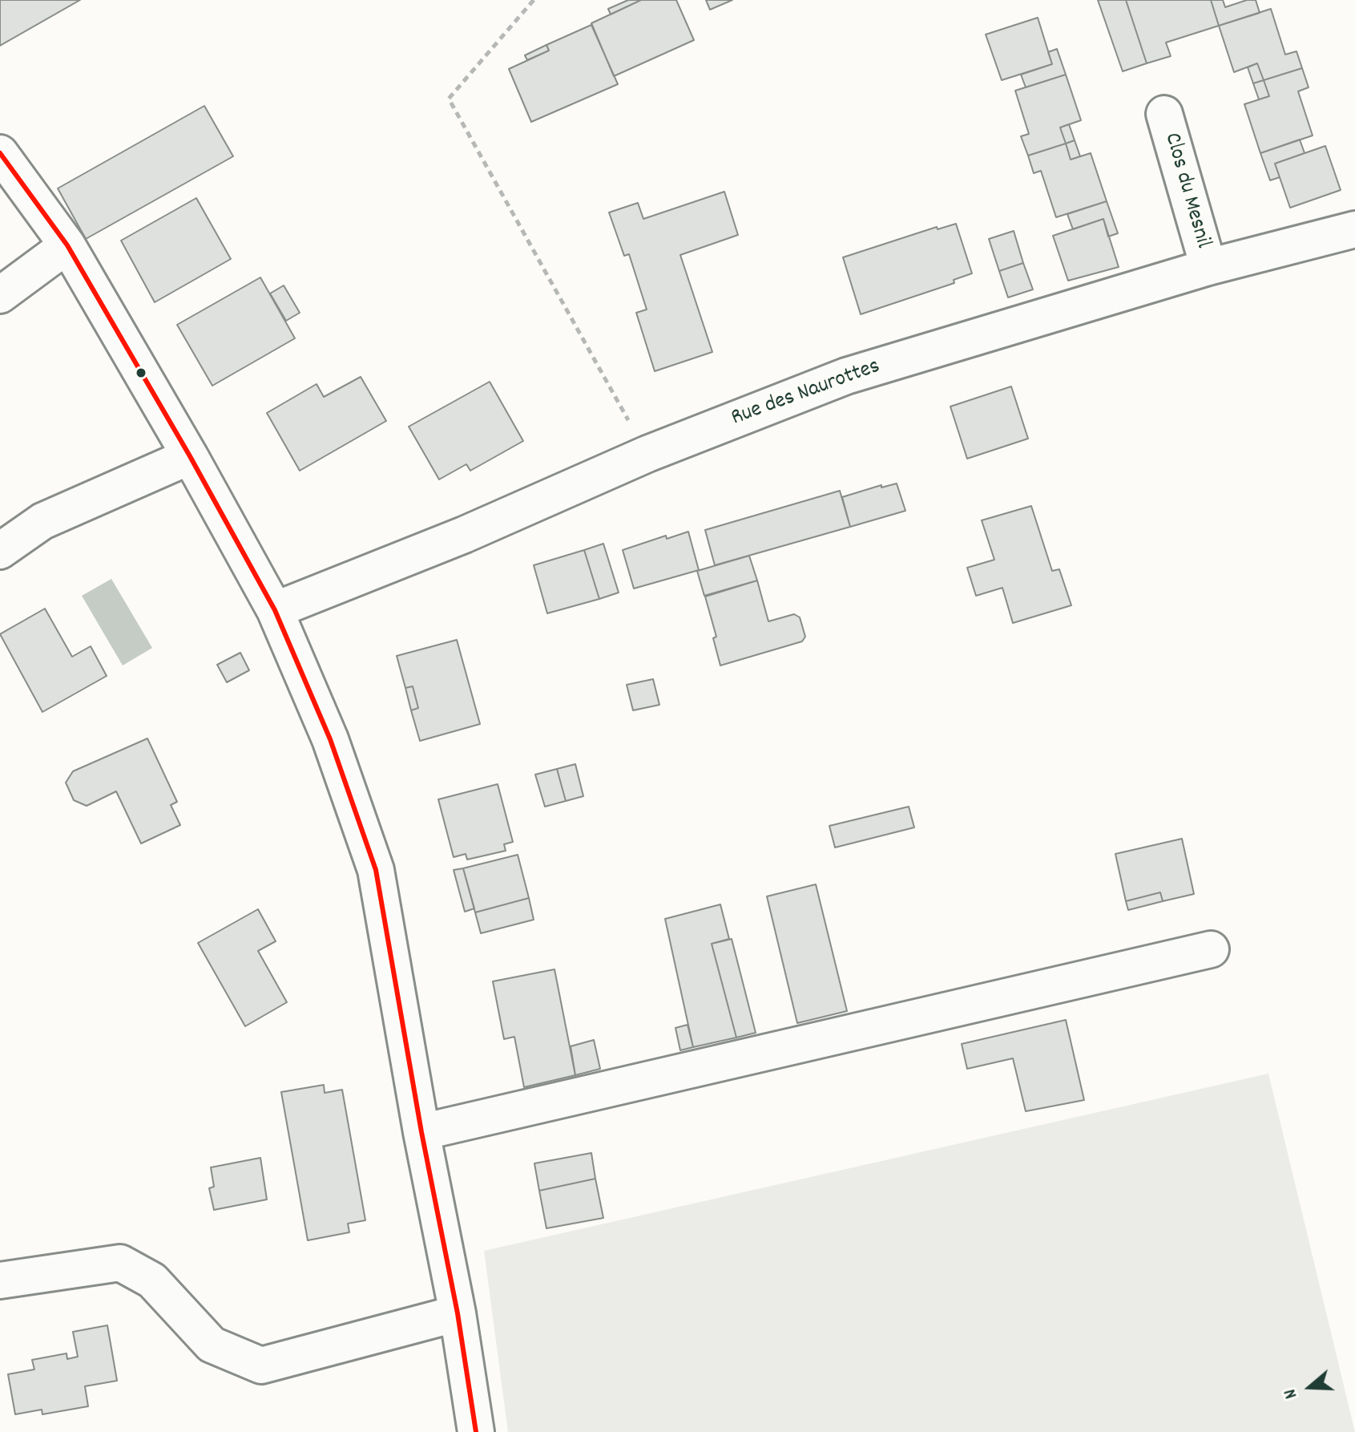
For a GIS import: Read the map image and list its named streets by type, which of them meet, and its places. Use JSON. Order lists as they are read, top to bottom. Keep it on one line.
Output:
{"streets":{"street":["Clos du Mesnil","Rue des Naurottes"]},"crossings":[["Clos du Mesnil","Rue des Naurottes"]],"north":"left"}
